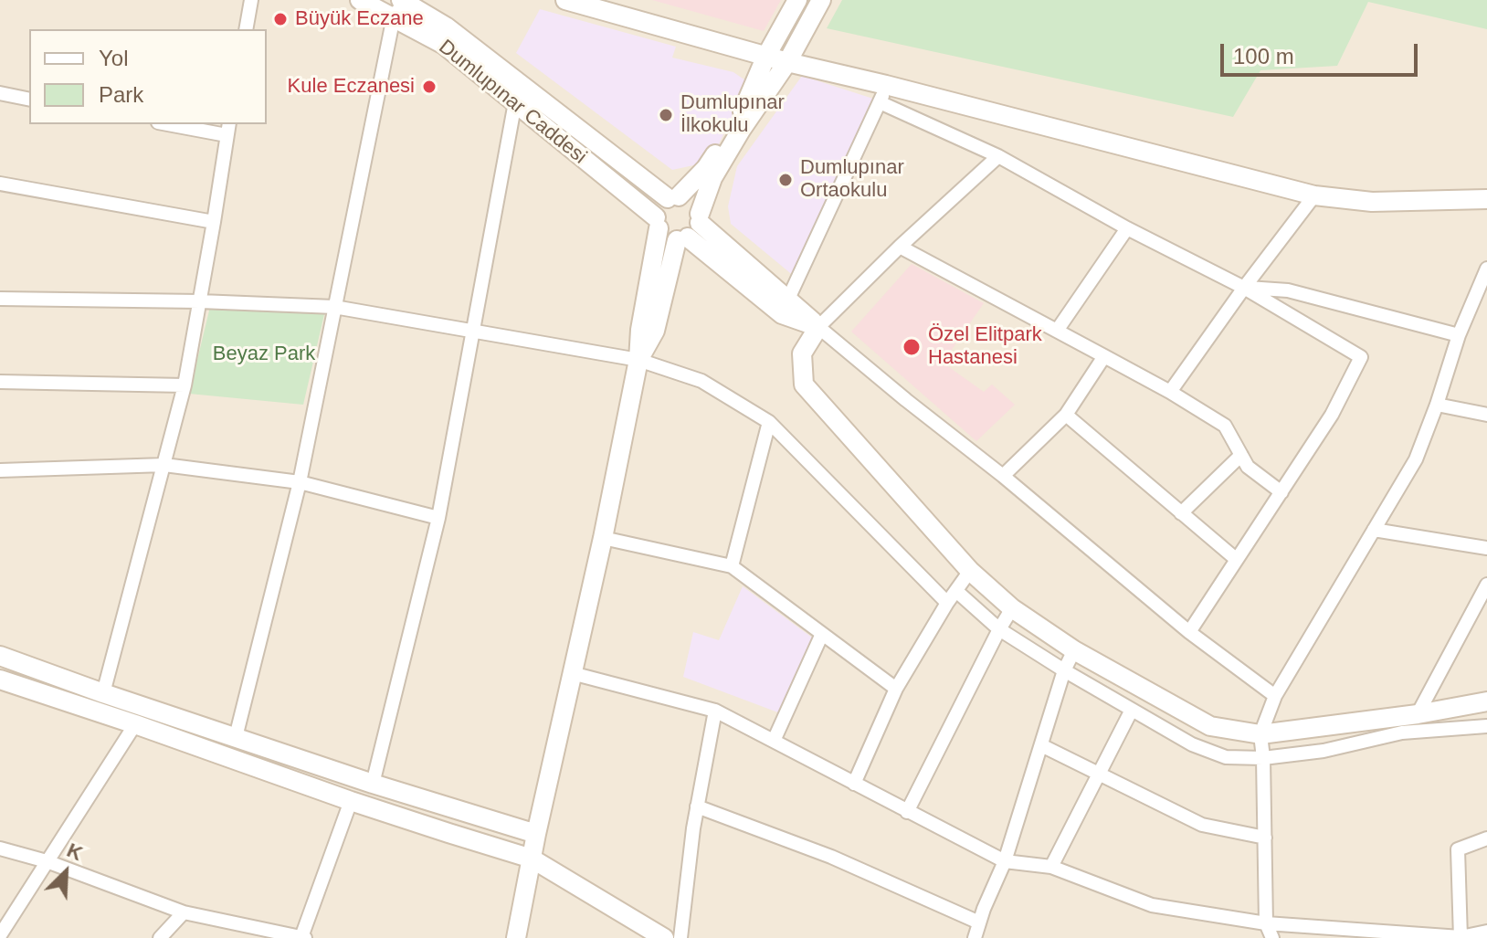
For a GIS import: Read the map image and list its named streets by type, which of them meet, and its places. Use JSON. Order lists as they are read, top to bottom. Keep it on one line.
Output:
{"streets":{"street":["Dumlupınar Caddesi"]},"parks":["Beyaz Park"],"places":["Büyük Eczane","Kule Eczanesi","Dumlupınar İlkokulu","Dumlupınar Ortaokulu","Özel Elitpark Hastanesi"],"legend":["Yol","Park"],"scale_bar":"100 m","north":"top right"}
